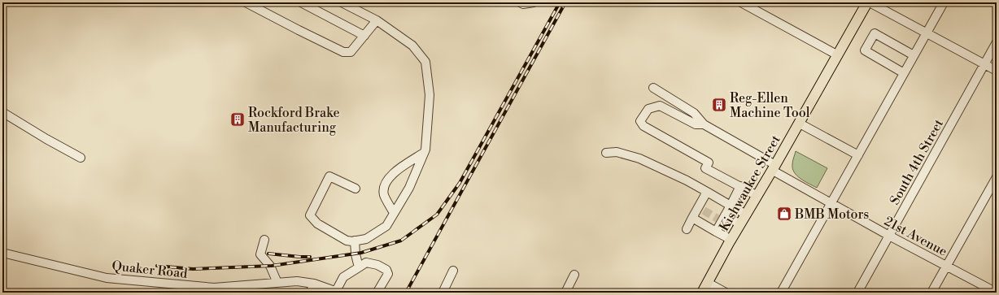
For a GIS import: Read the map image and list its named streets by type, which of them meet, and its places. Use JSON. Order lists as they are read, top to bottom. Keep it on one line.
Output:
{"streets":{"main road":["Kishwaukee Street"],"street":["South 4th Street","21st Avenue","Quaker Road"]},"crossings":[["South 4th Street","21st Avenue"],["Kishwaukee Street","21st Avenue"]],"places":{"building":["Reg-Ellen Machine Tool","Rockford Brake Manufacturing"],"shop":["BMB Motors"]}}
